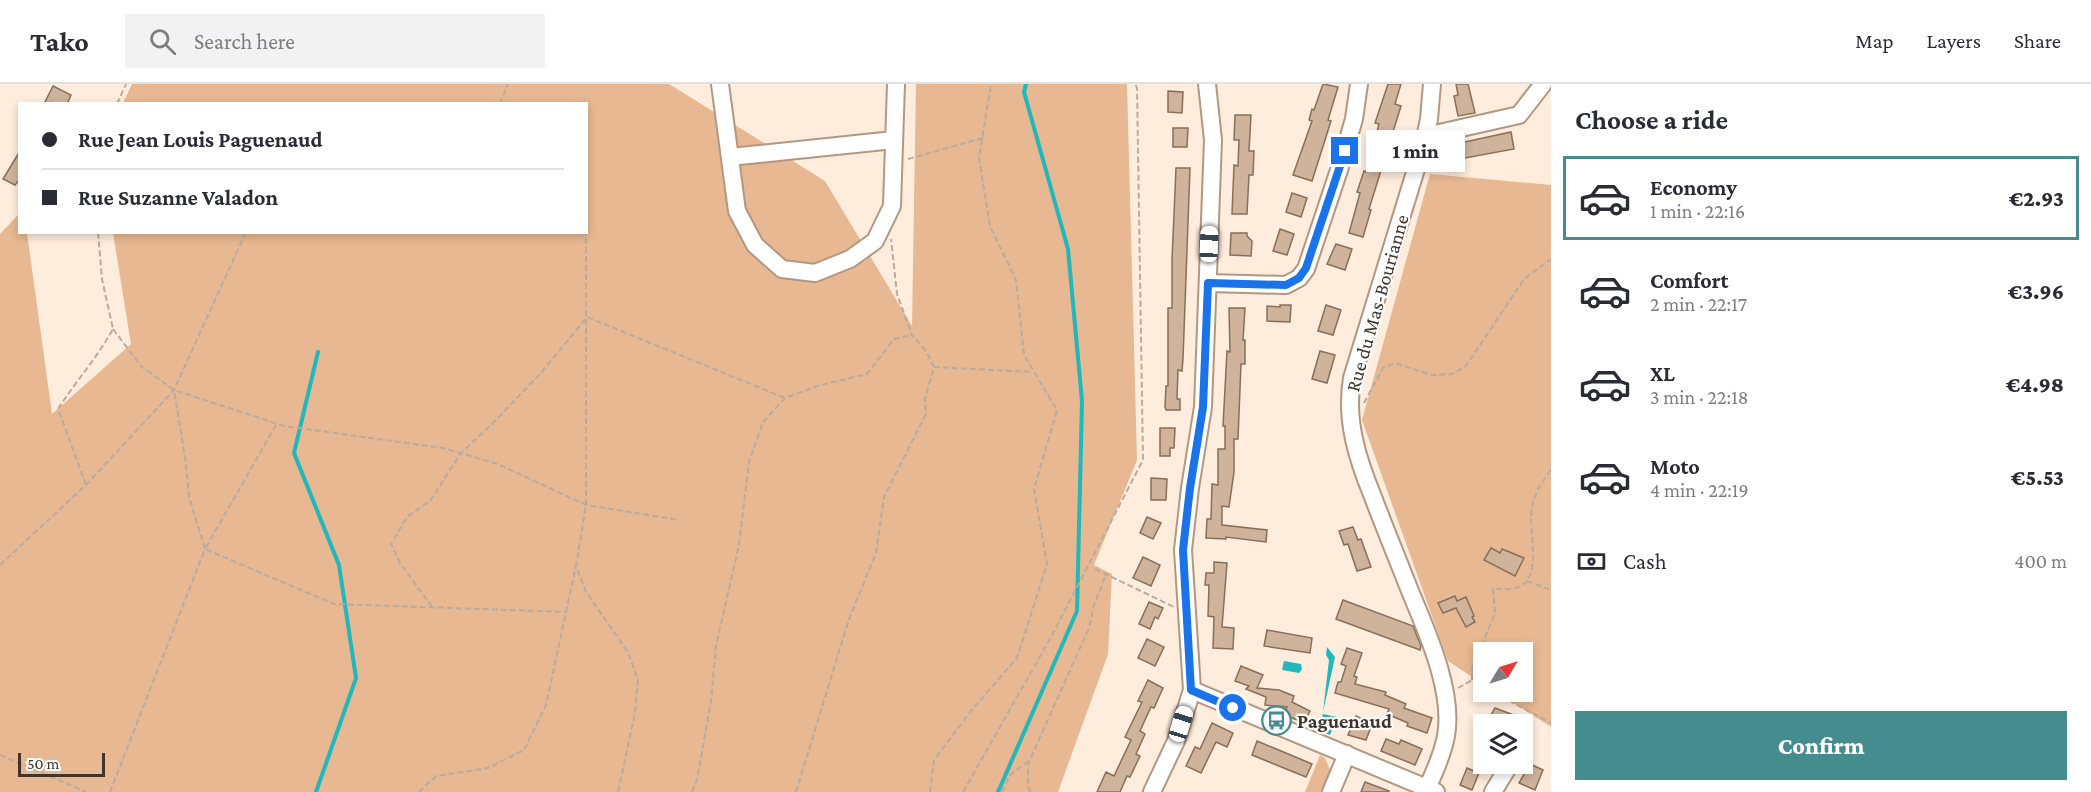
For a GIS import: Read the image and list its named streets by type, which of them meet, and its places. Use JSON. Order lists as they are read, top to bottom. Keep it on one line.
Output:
{"streets":{"street":["Rue du Mas-Bourianne"]},"places":{"bus stop":["Paguenaud"]},"scale_bar":"50 m","north":"top right","page":{"header":"Tako","search":"Search here","nav":["Map","Layers","Share"],"heading":"Choose a ride","banner":["Rue Jean Louis Paguenaud","Rue Suzanne Valadon"],"bubble":"1 min","list":[{"name":"Economy","note":"1 min · 22:16","value":"€2.93"},{"name":"Comfort","note":"2 min · 22:17","value":"€3.96"},{"name":"XL","note":"3 min · 22:18","value":"€4.98"},{"name":"Moto","note":"4 min · 22:19","value":"€5.53"}],"pay":["Cash","400 m"],"buttons":"Confirm","scale":"50 m"}}
